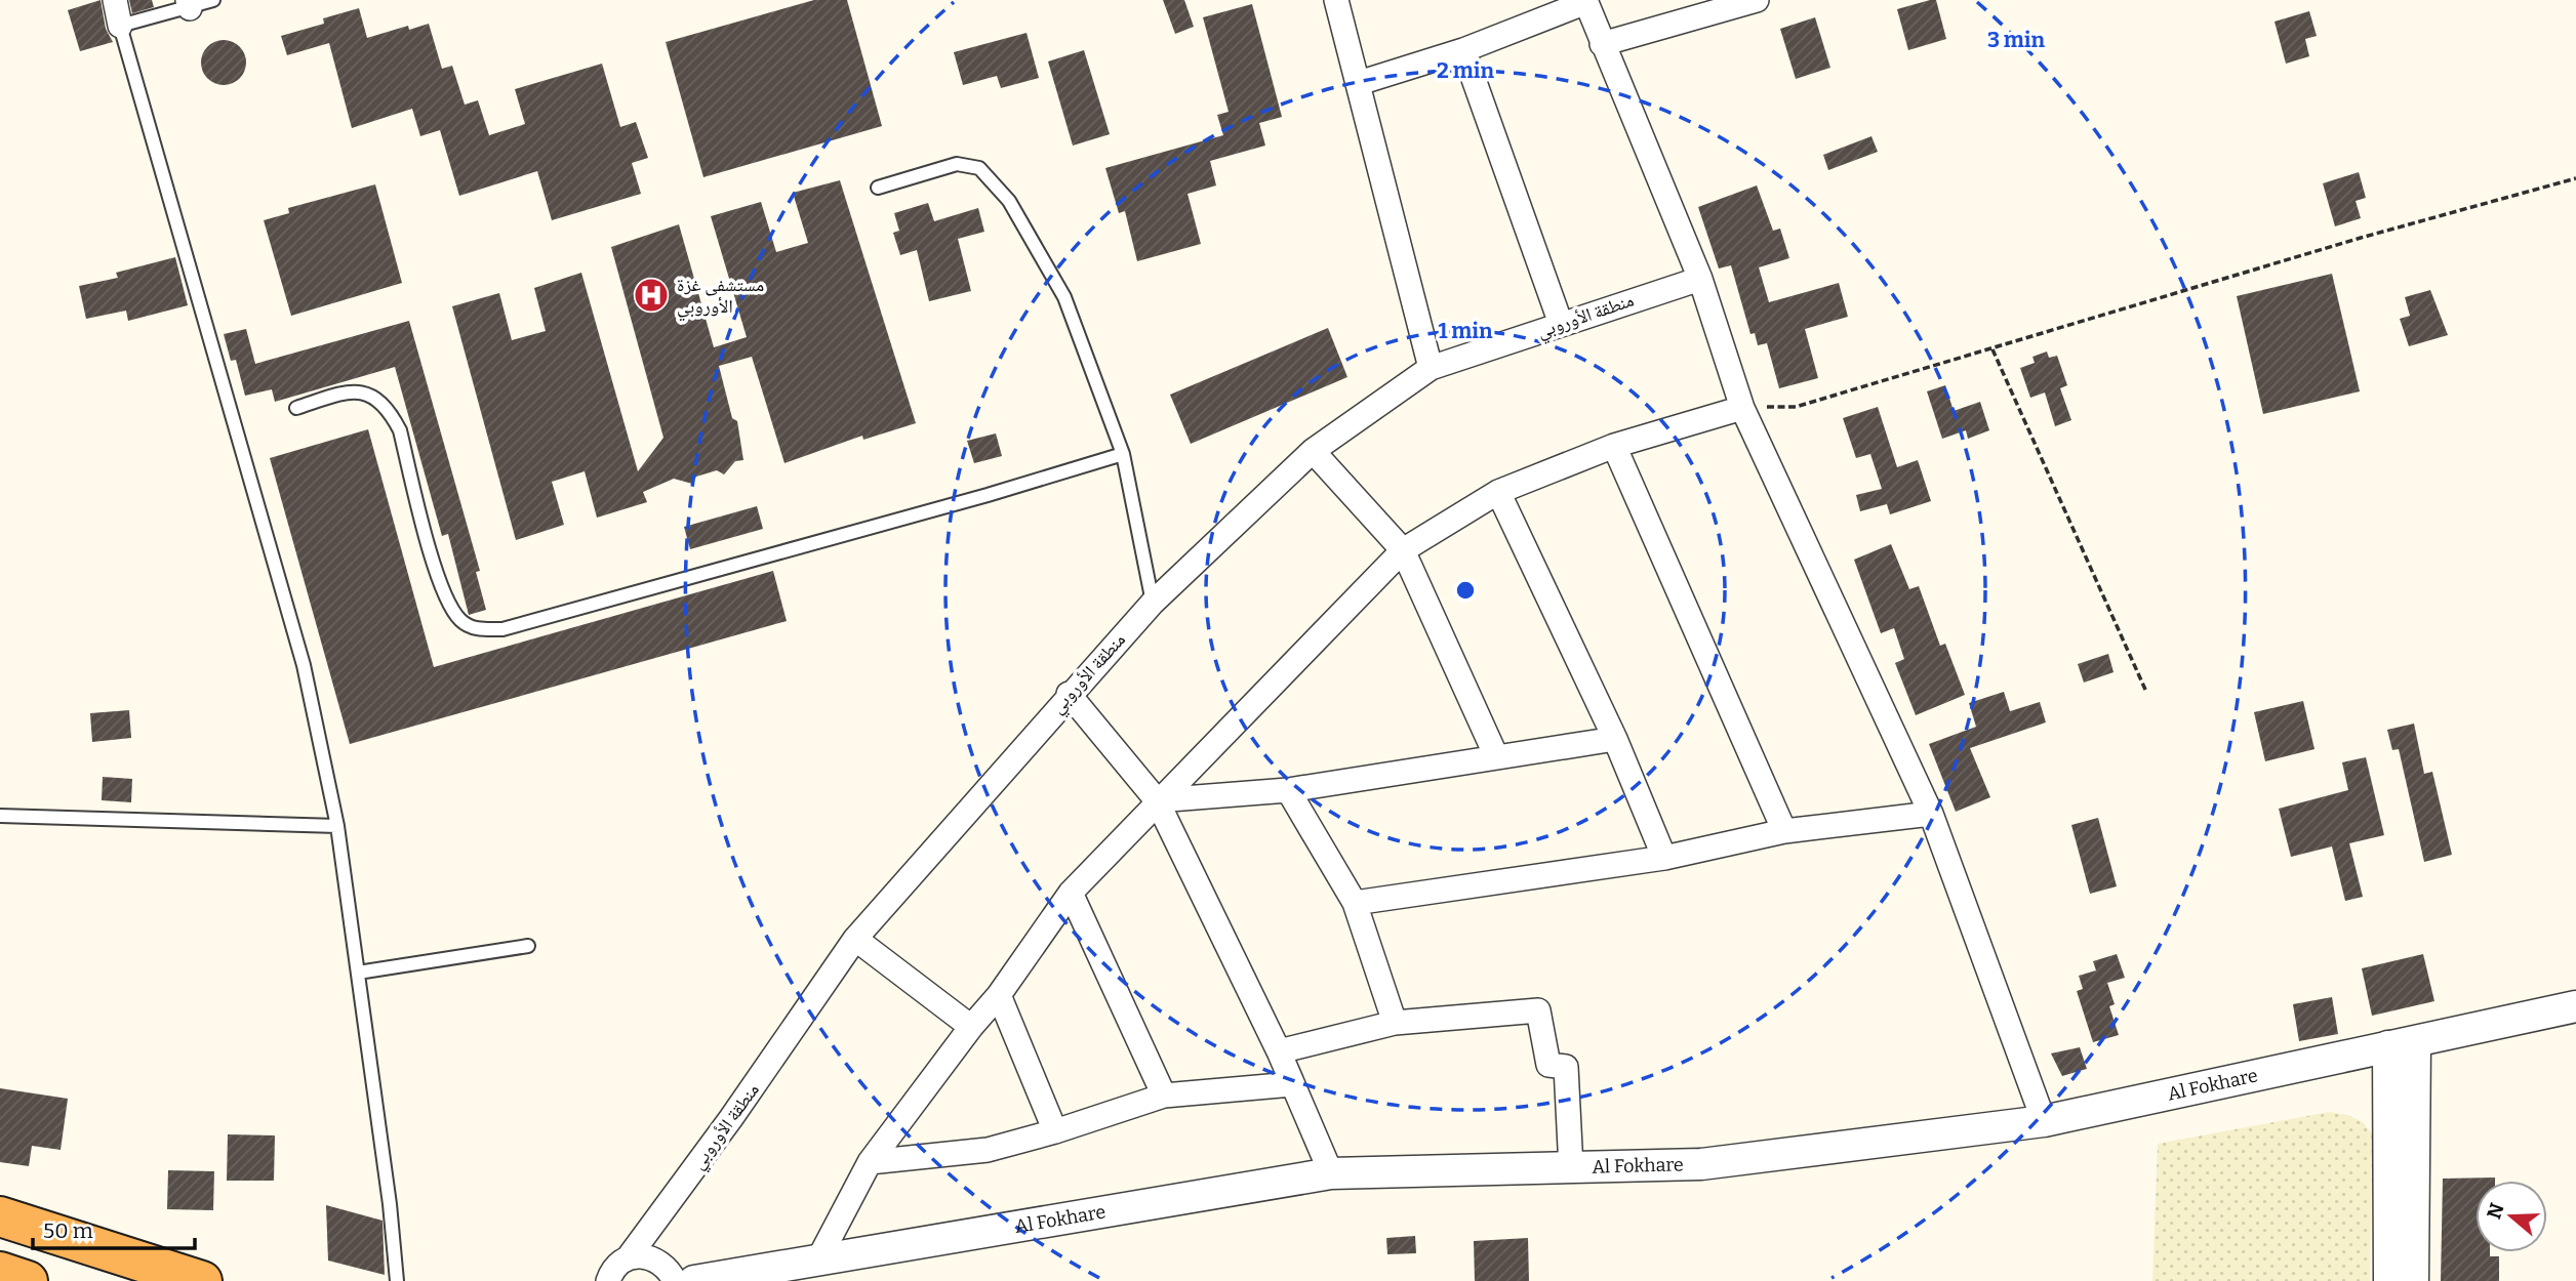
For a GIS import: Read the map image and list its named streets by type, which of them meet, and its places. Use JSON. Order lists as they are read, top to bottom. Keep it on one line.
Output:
{"streets":{"street":["منطقة الأوروبي","Al Fokhare"]},"places":{"hospital":["مستشفى غزة الأوروبي"]},"scale_bar":"50 m","north":"left","rings":["3 min","2 min","1 min"]}
